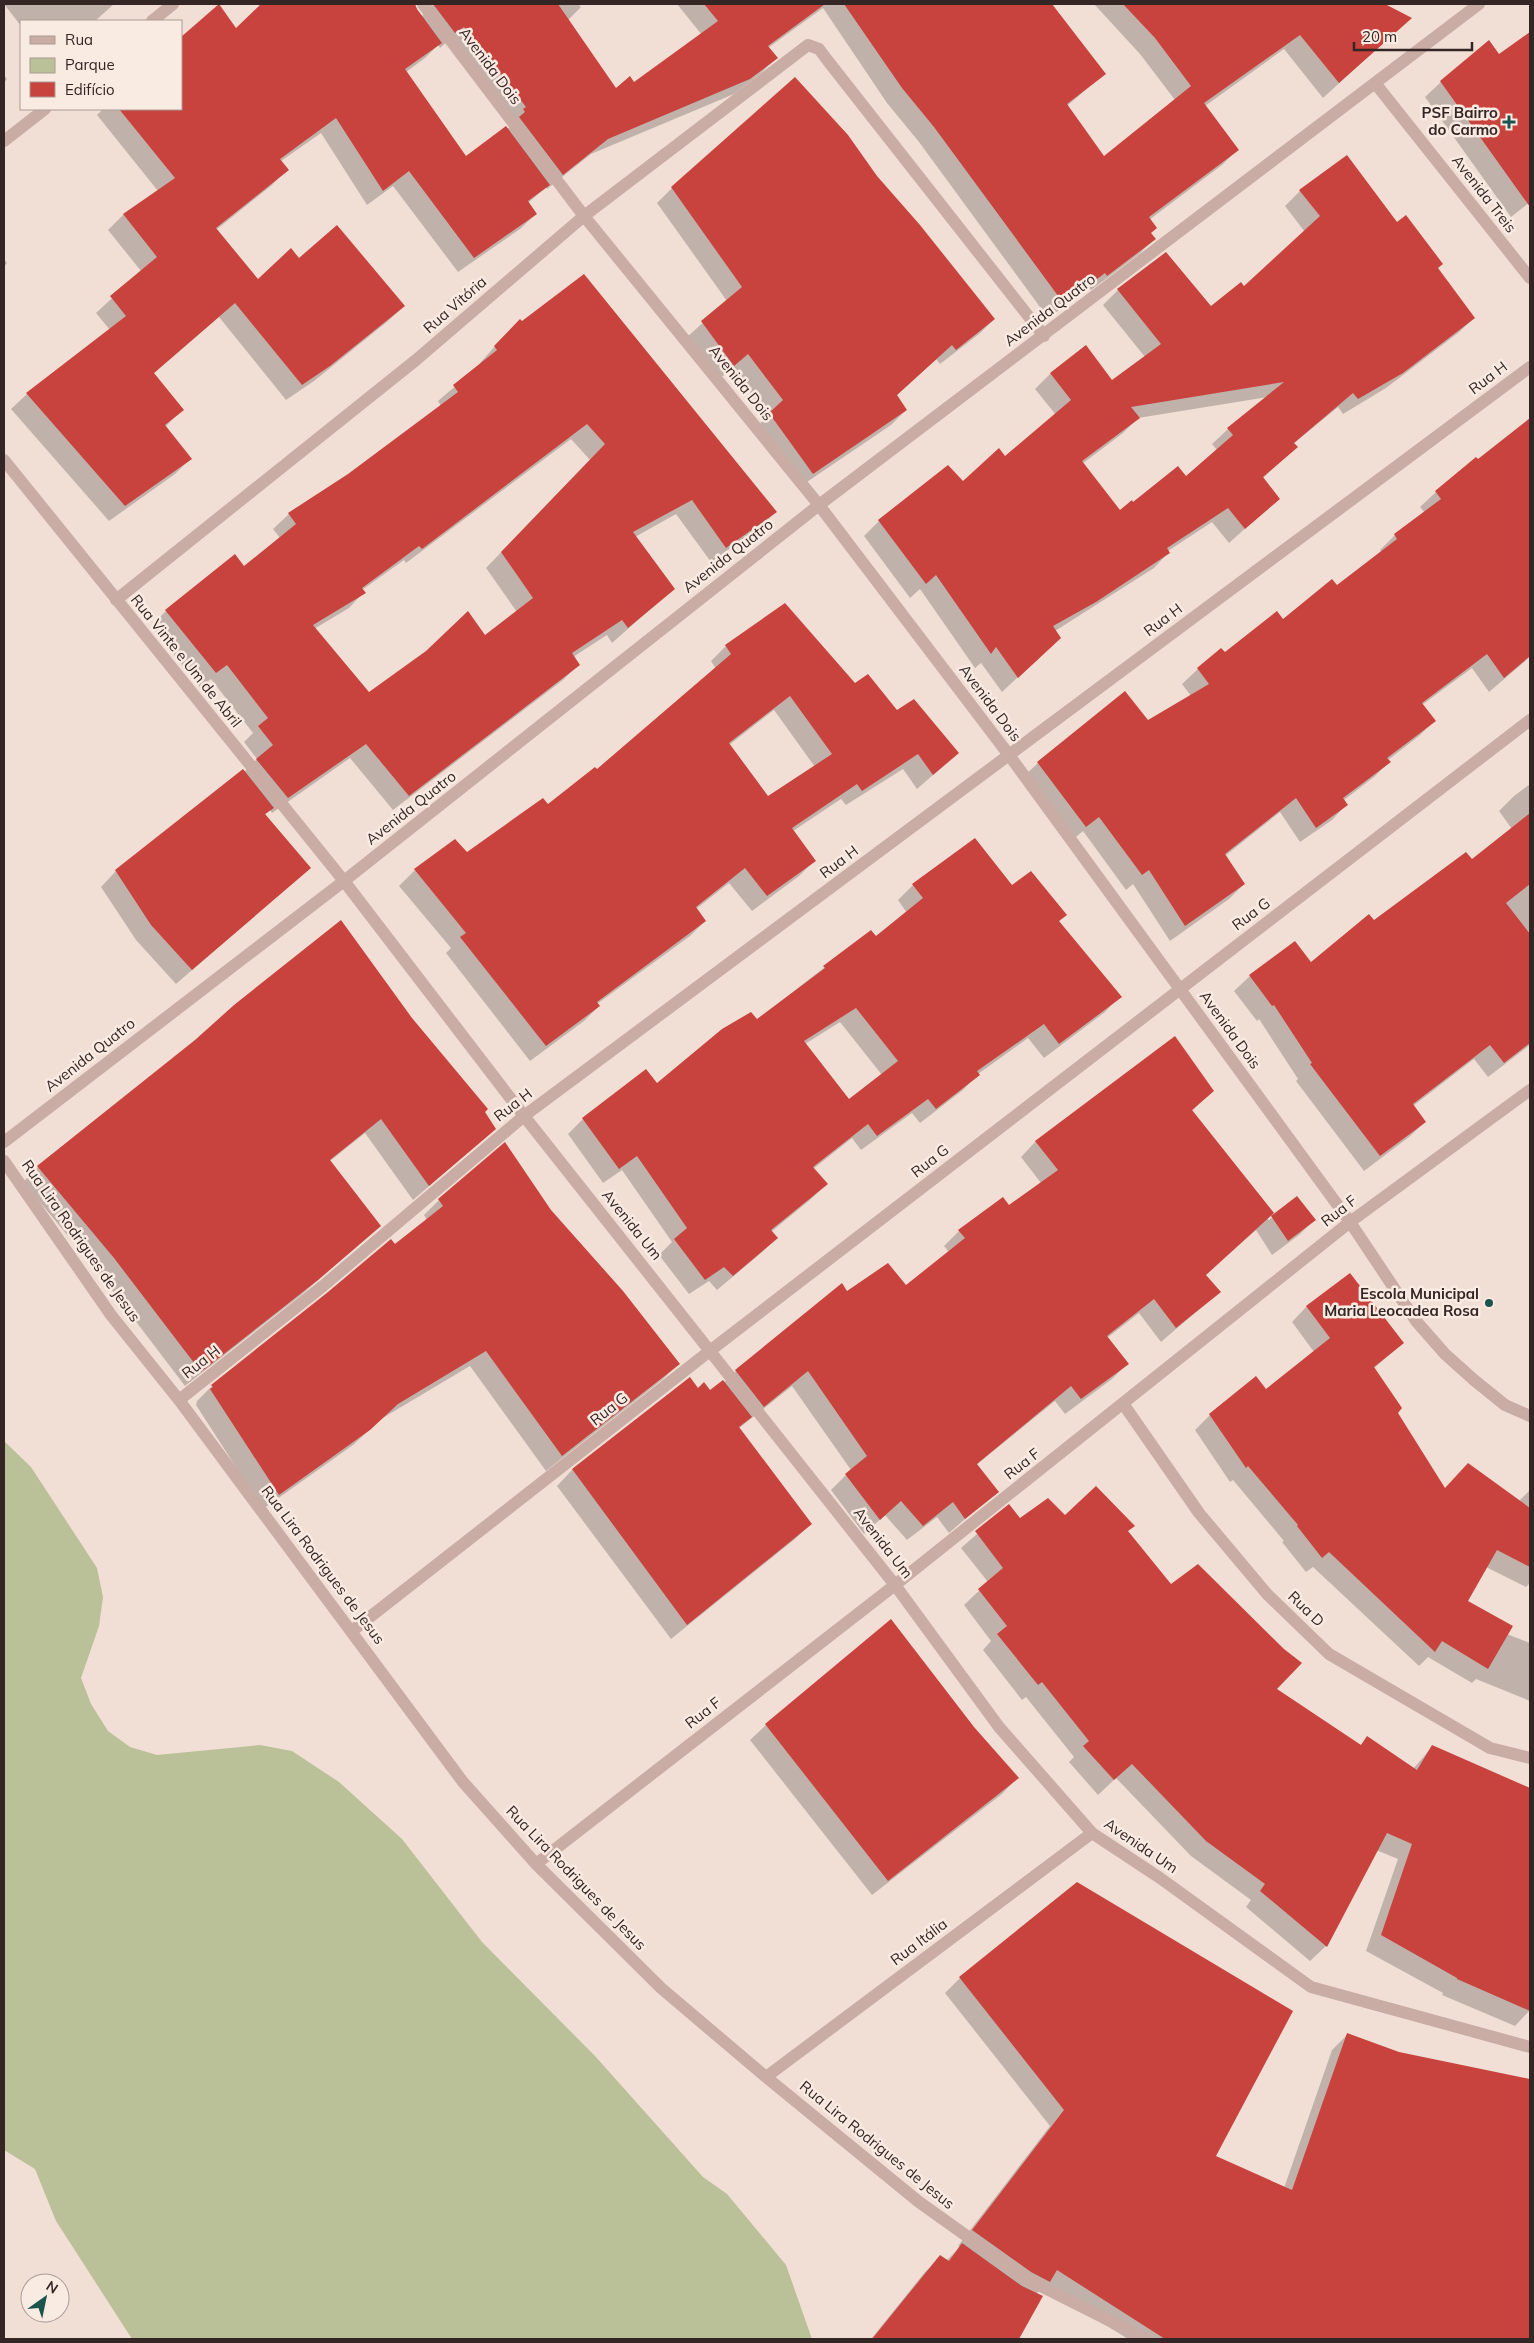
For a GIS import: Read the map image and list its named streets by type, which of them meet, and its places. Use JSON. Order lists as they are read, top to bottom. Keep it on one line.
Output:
{"streets":{"street":["Avenida Dois","Avenida Treis","Rua Vitória","Avenida Quatro","Rua H","Rua Vinte e Um de Abril","Rua G","Rua F","Avenida Um","Rua Lira Rodrigues de Jesus","Rua D","Rua Itália"]},"crossings":[["Avenida Dois","Rua Vitória"],["Avenida Dois","Avenida Quatro"],["Avenida Dois","Rua H"],["Avenida Dois","Rua G"],["Avenida Dois","Rua F"],["Avenida Treis","Avenida Quatro"],["Rua Vitória","Avenida Quatro"],["Rua Vitória","Rua Vinte e Um de Abril"],["Avenida Quatro","Rua Vinte e Um de Abril"],["Avenida Quatro","Avenida Um"],["Rua H","Avenida Um"],["Rua H","Rua Lira Rodrigues de Jesus"],["Rua Vinte e Um de Abril","Avenida Um"],["Rua G","Avenida Um"],["Rua G","Rua Lira Rodrigues de Jesus"],["Rua F","Avenida Um"],["Rua F","Rua Lira Rodrigues de Jesus"],["Rua F","Rua D"],["Avenida Um","Rua Itália"],["Rua Lira Rodrigues de Jesus","Rua Itália"]],"places":{"health":["PSF Bairro do Carmo"],"other":["Escola Municipal Maria Leocadea Rosa"]},"legend":["Rua","Parque","Edifício"],"scale_bar":"20 m","north":"top right"}
